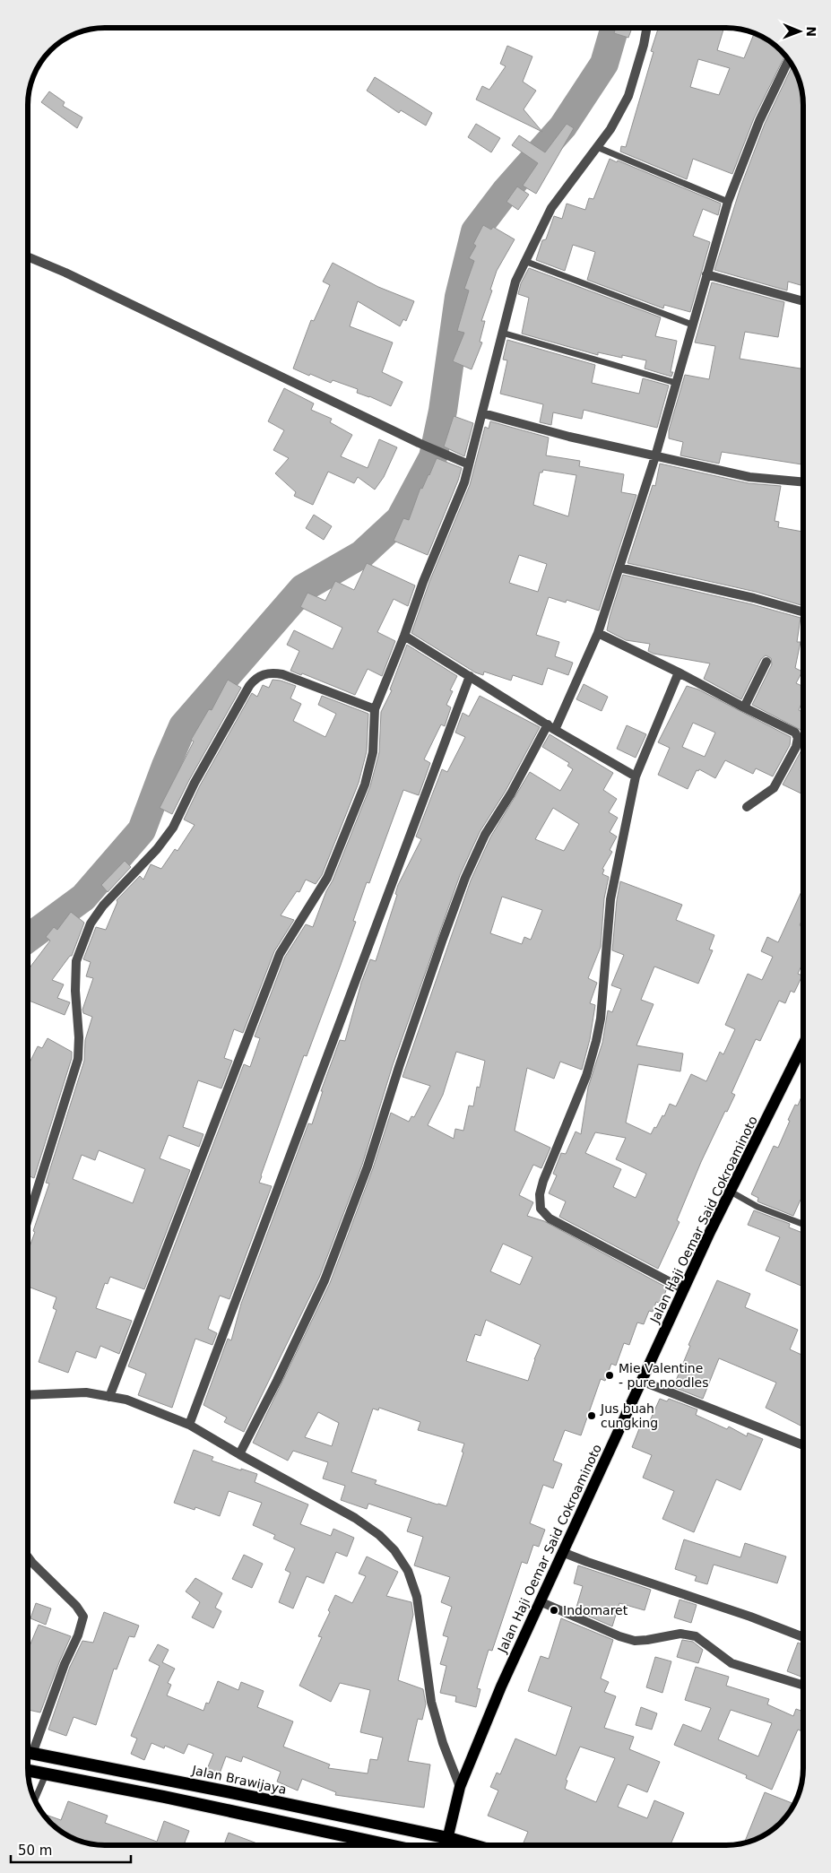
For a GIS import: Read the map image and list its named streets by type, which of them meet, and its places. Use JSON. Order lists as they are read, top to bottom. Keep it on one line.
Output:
{"streets":{"highway":["Jalan Brawijaya"],"main road":["Jalan Haji Oemar Said Cokroaminoto"]},"crossings":[["Jalan Haji Oemar Said Cokroaminoto","Jalan Brawijaya"]],"places":["Mie Valentine - pure noodles","Jus buah cungking","Indomaret"],"scale_bar":"50 m","north":"right"}
